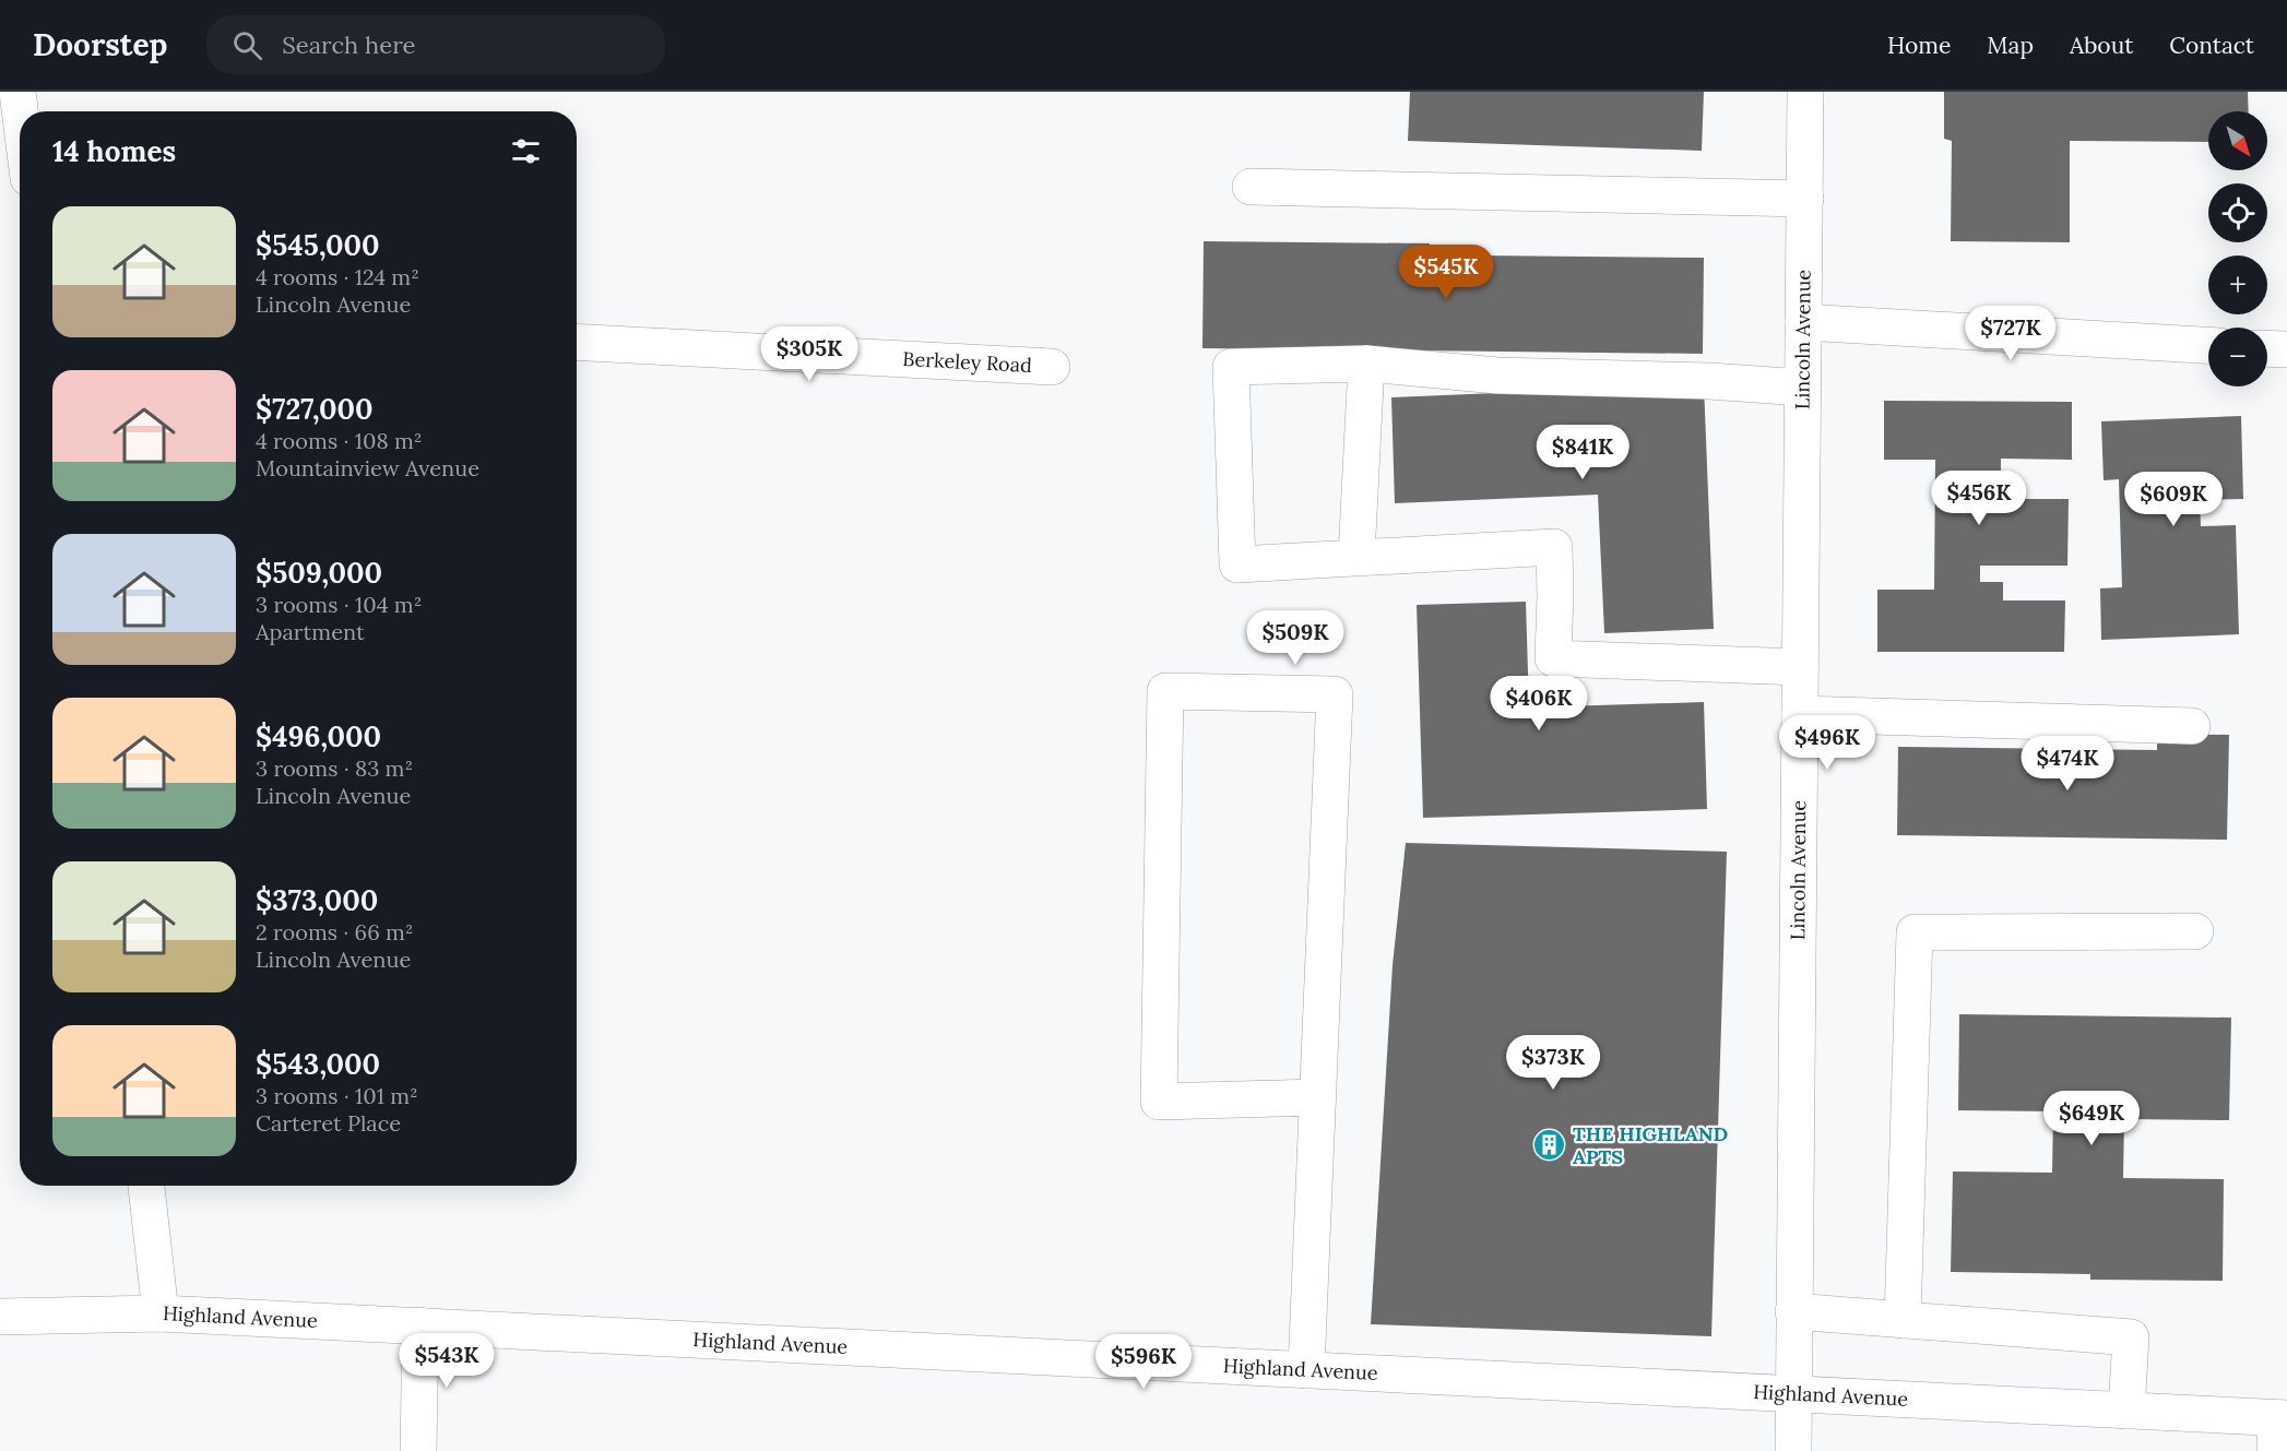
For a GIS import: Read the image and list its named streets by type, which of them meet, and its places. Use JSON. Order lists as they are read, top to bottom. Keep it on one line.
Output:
{"streets":{"street":["Lincoln Avenue","Berkeley Road","Highland Avenue"]},"crossings":[["Lincoln Avenue","Highland Avenue"]],"places":{"building":["THE HIGHLAND APTS"]},"north":"bottom right","page":{"header":"Doorstep","search":"Search here","nav":["Home","Map","About","Contact"],"map_buttons":["+","−"],"heading":"14 homes","list":[{"name":"$545,000","note":"4 rooms · 124 m² · Lincoln Avenue"},{"name":"$727,000","note":"4 rooms · 108 m² · Mountainview Avenue"},{"name":"$509,000","note":"3 rooms · 104 m² · Apartment"},{"name":"$496,000","note":"3 rooms · 83 m² · Lincoln Avenue"},{"name":"$373,000","note":"2 rooms · 66 m² · Lincoln Avenue"},{"name":"$543,000","note":"3 rooms · 101 m² · Carteret Place"}],"price":["$545K","$727K","$305K","$841K","$456K","$609K","$509K","$406K","$496K","$474K","$373K","$649K","$543K","$596K"]}}
